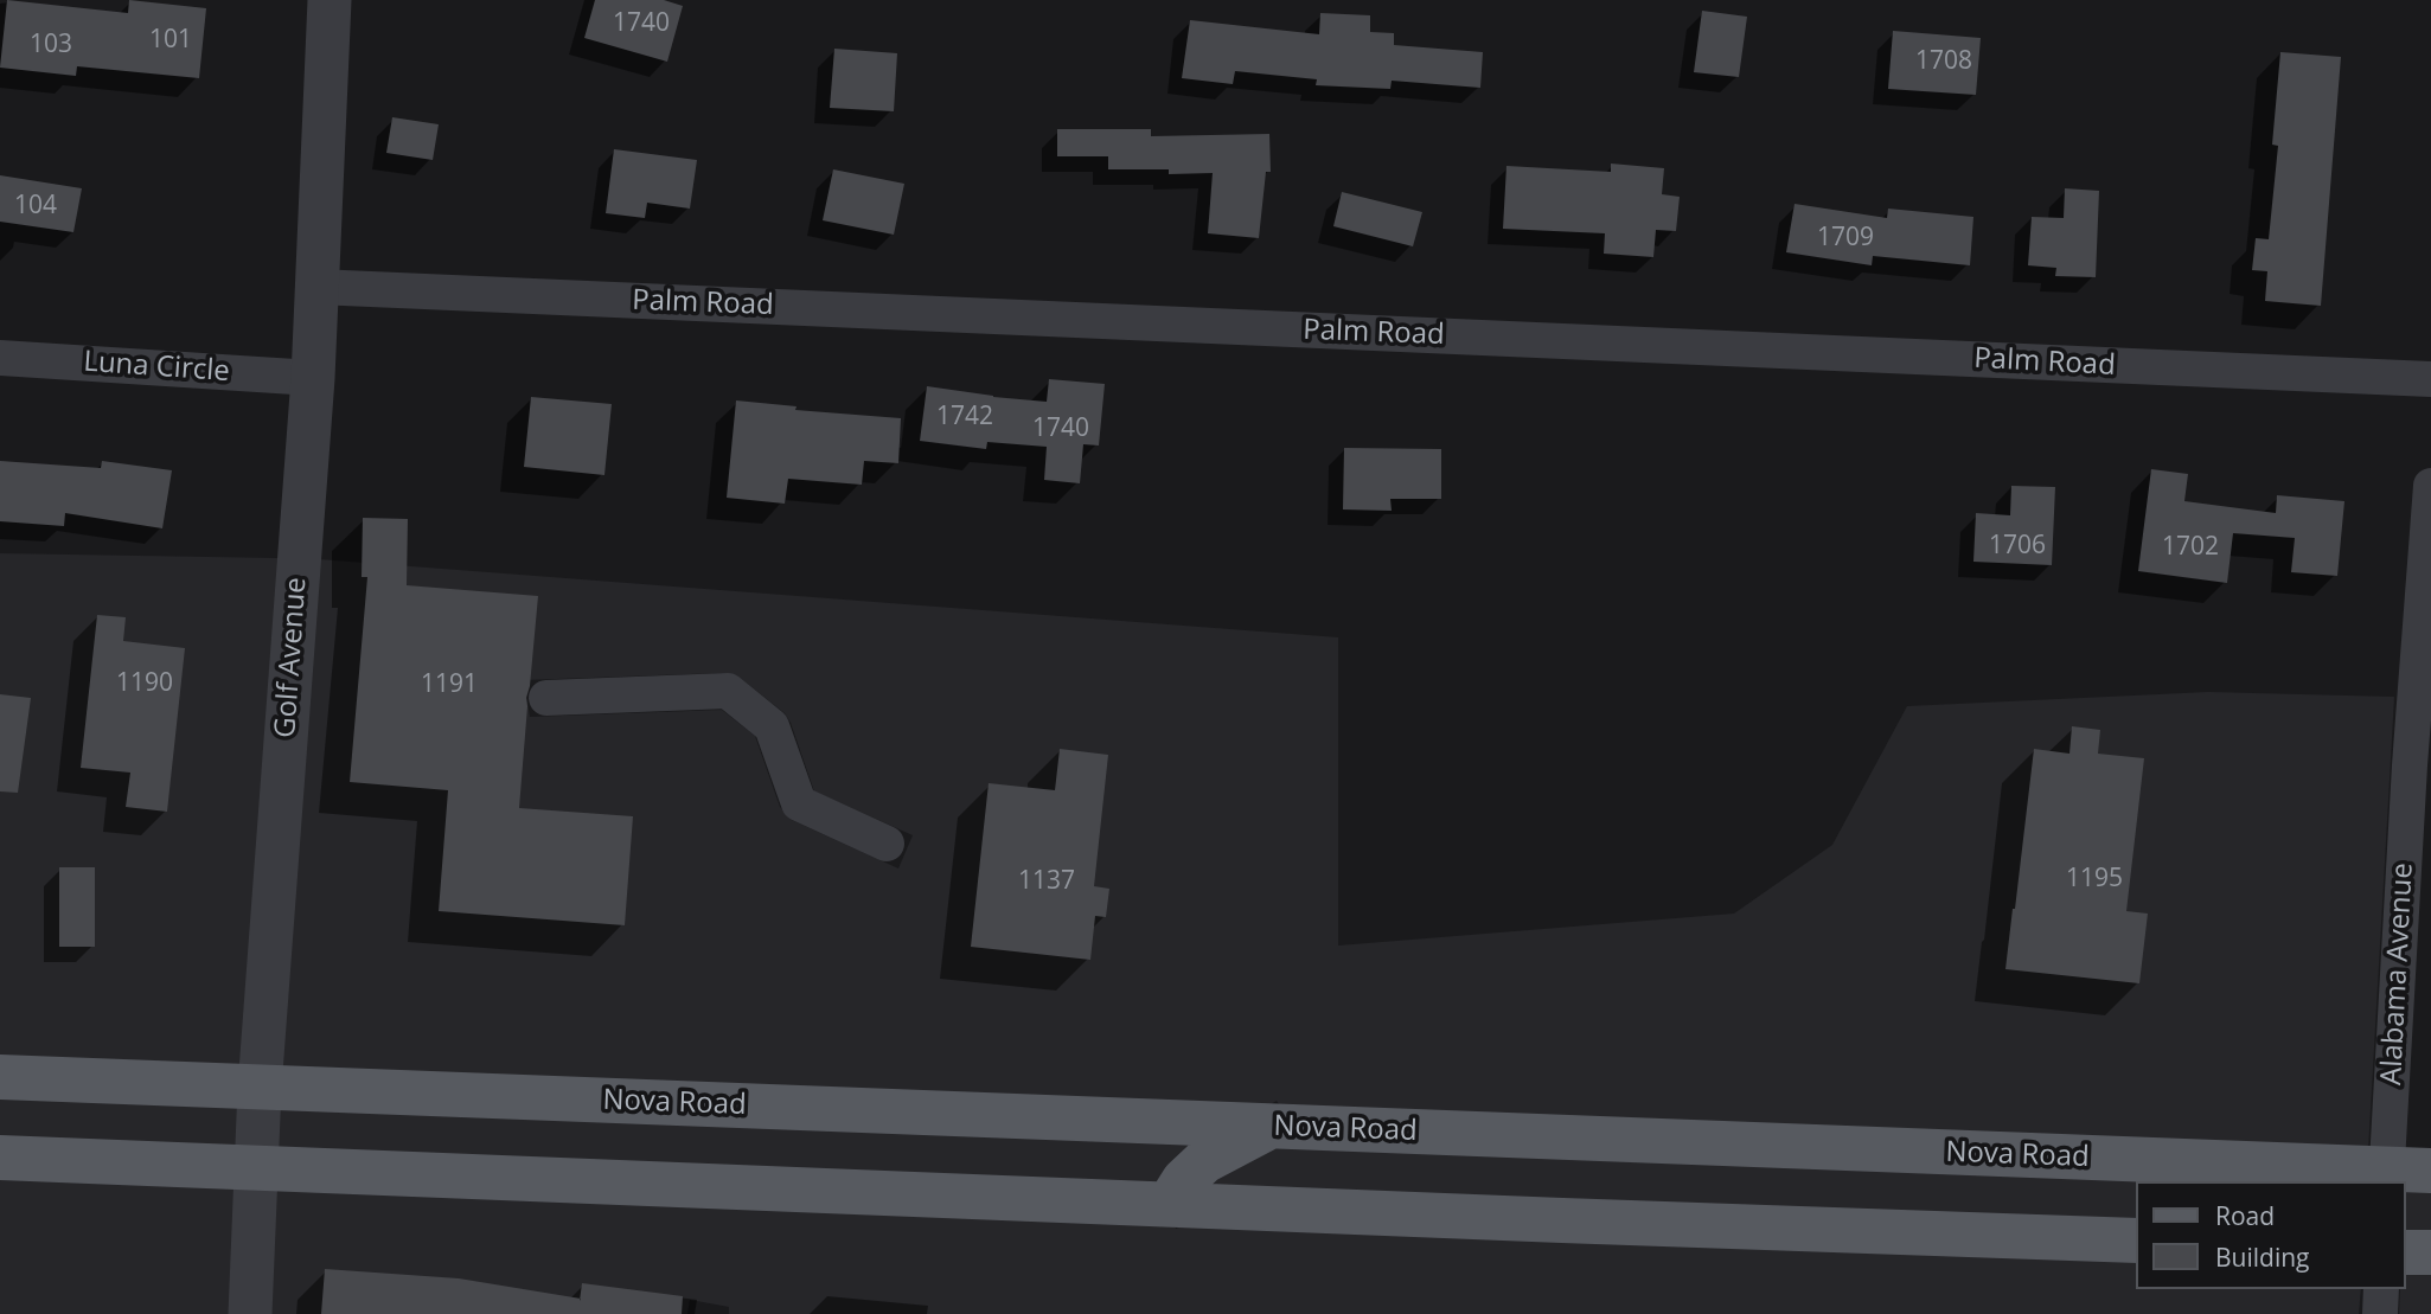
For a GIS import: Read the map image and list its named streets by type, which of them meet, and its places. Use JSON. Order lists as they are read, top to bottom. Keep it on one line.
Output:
{"streets":{"main road":["Nova Road"],"street":["Palm Road","Luna Circle","Golf Avenue","Alabama Avenue"]},"crossings":[["Palm Road","Golf Avenue"],["Luna Circle","Golf Avenue"],["Golf Avenue","Nova Road"],["Alabama Avenue","Nova Road"]],"house_numbers":["1740","101","103","1708","104","1709","1742","1740","1706","1702","1190","1191","1195","1137"],"legend":["Road","Building"]}
